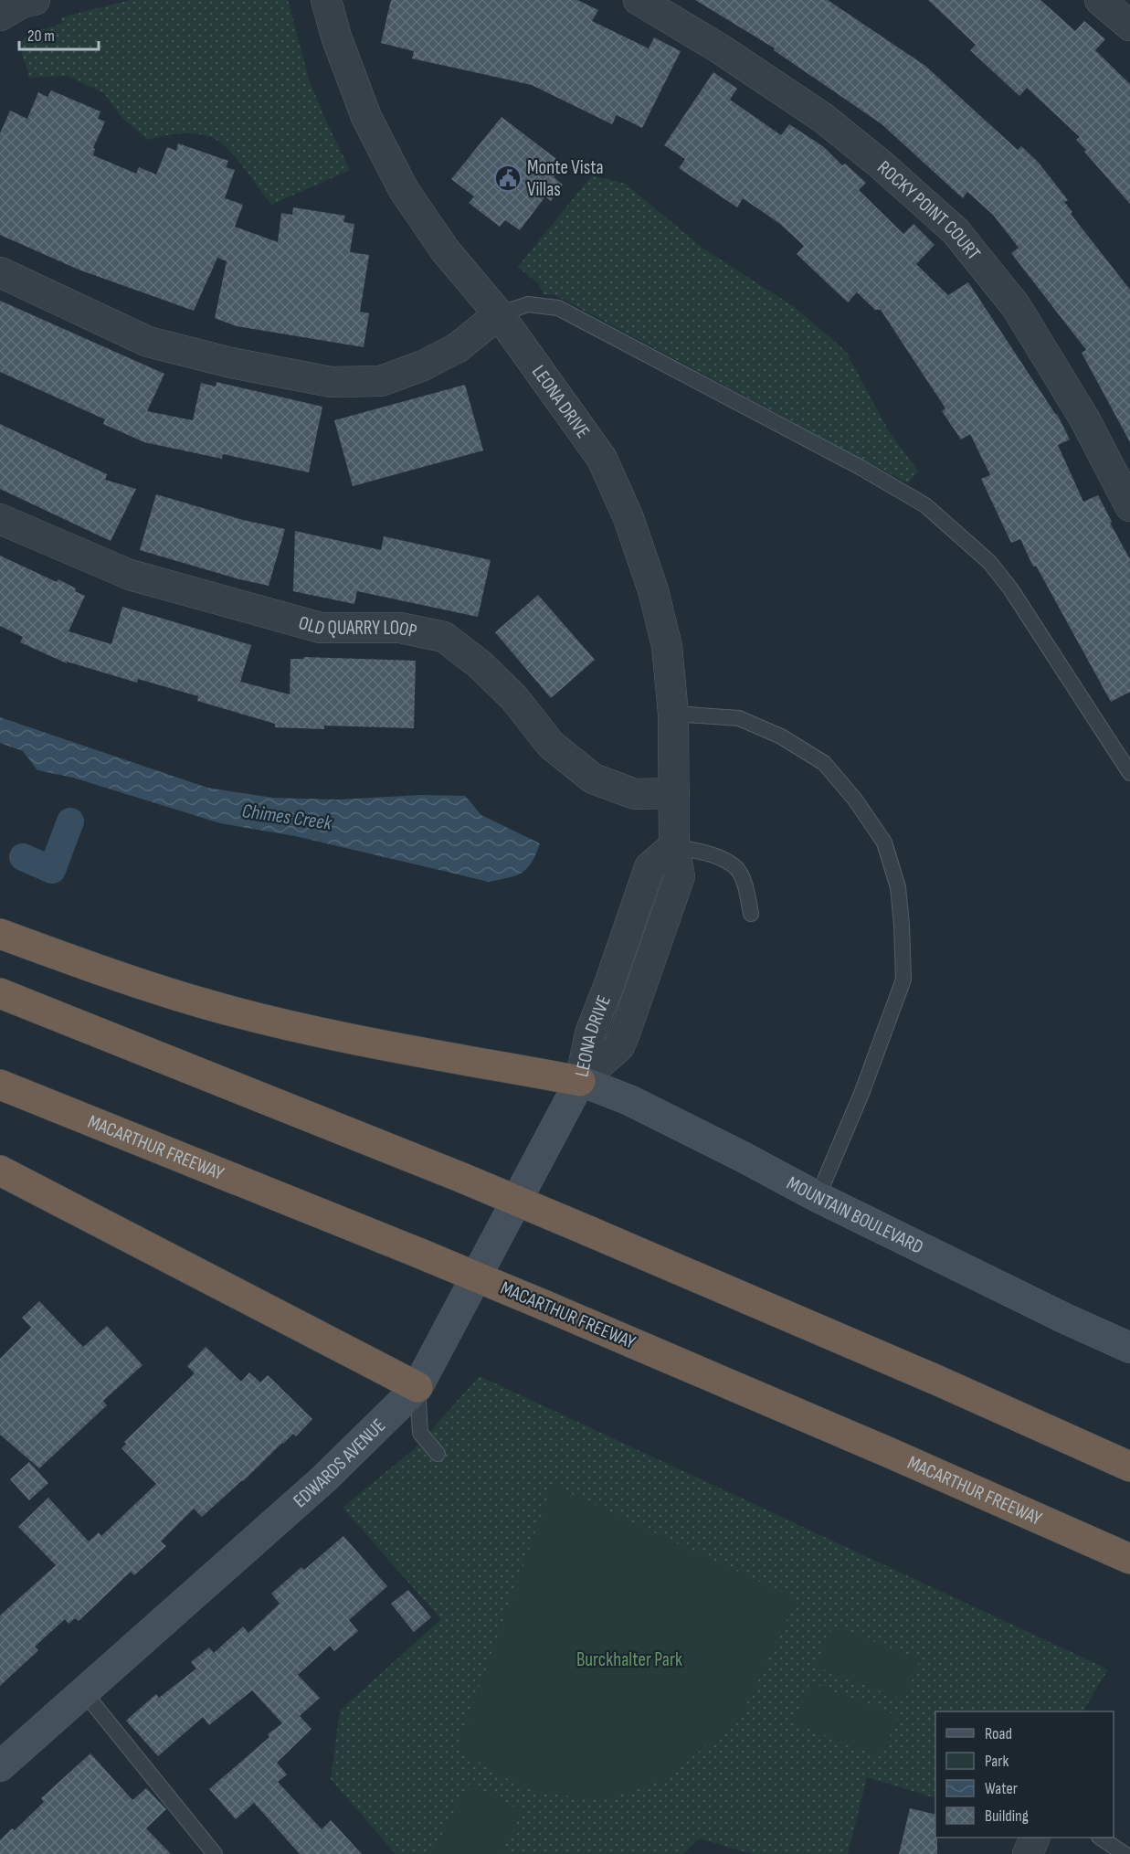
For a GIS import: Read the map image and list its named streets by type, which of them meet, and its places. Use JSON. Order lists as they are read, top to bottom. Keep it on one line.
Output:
{"streets":{"highway":["MACARTHUR FREEWAY"],"main road":["MOUNTAIN BOULEVARD","EDWARDS AVENUE"],"street":["ROCKY POINT COURT","LEONA DRIVE","OLD QUARRY LOOP"]},"crossings":[["LEONA DRIVE","OLD QUARRY LOOP"],["LEONA DRIVE","MOUNTAIN BOULEVARD"],["LEONA DRIVE","EDWARDS AVENUE"],["MOUNTAIN BOULEVARD","EDWARDS AVENUE"]],"water":["Chimes Creek"],"parks":["Burckhalter Park"],"places":{"public building":["Monte Vista Villas"]},"legend":["Road","Park","Water","Building"],"scale_bar":"20 m"}
